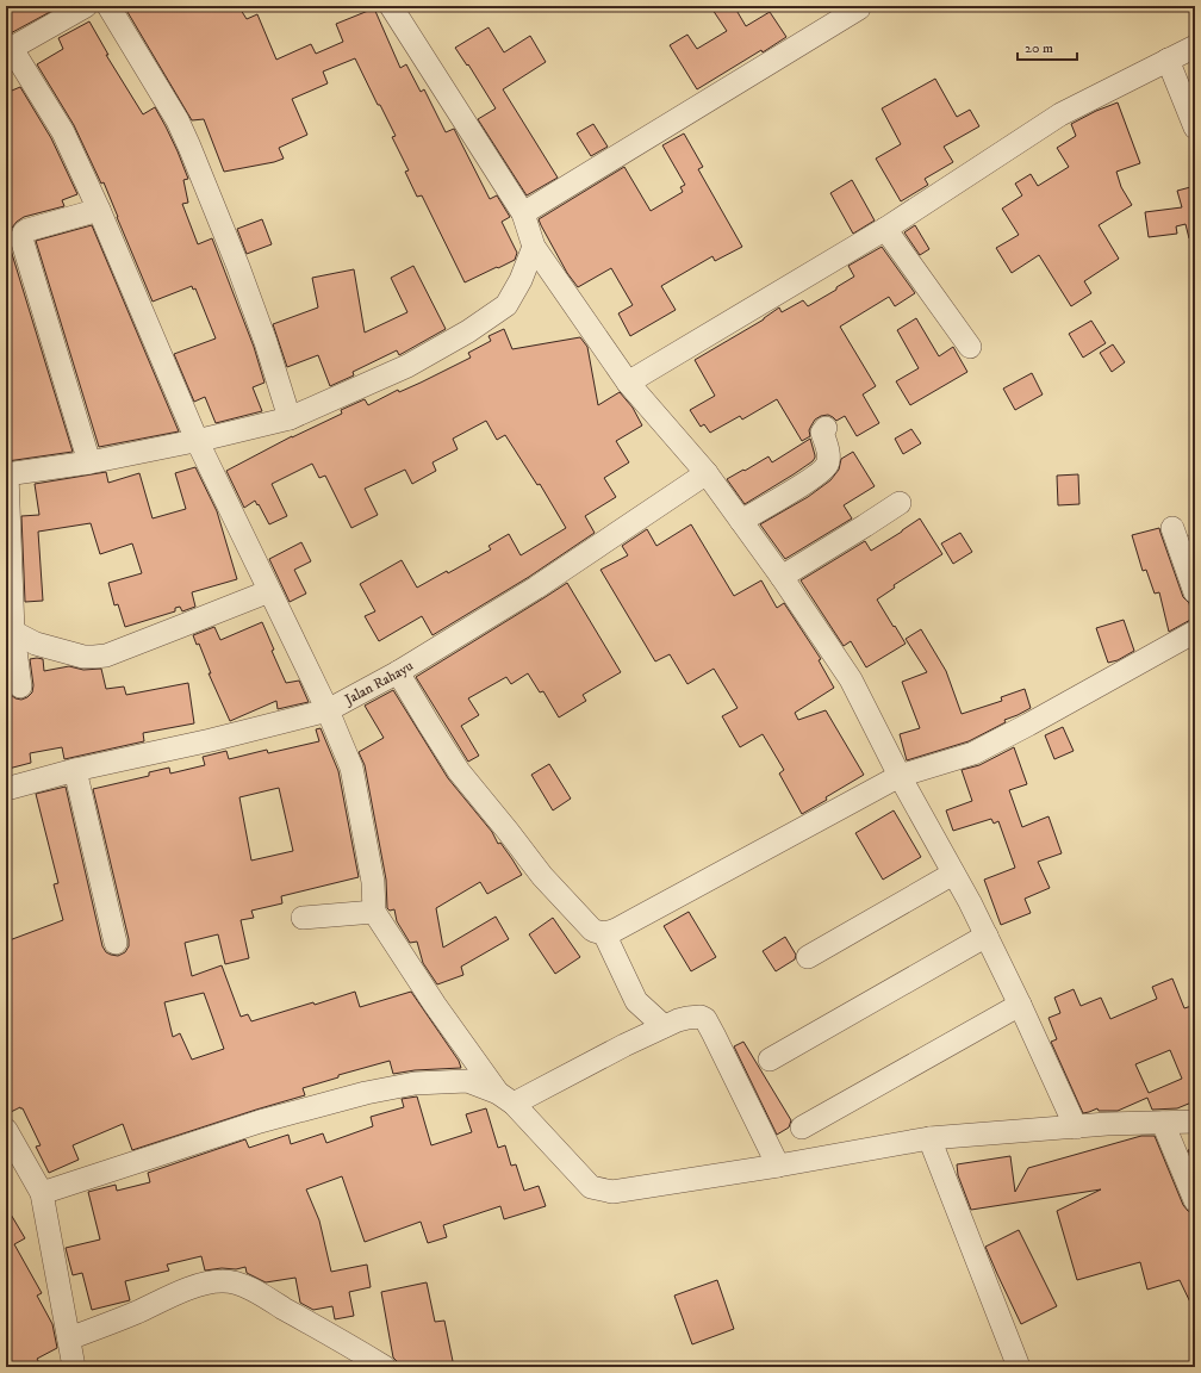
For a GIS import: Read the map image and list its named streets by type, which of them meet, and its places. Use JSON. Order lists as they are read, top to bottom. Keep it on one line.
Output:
{"streets":{"street":["Jalan Rahayu"]},"scale_bar":"20 m"}
